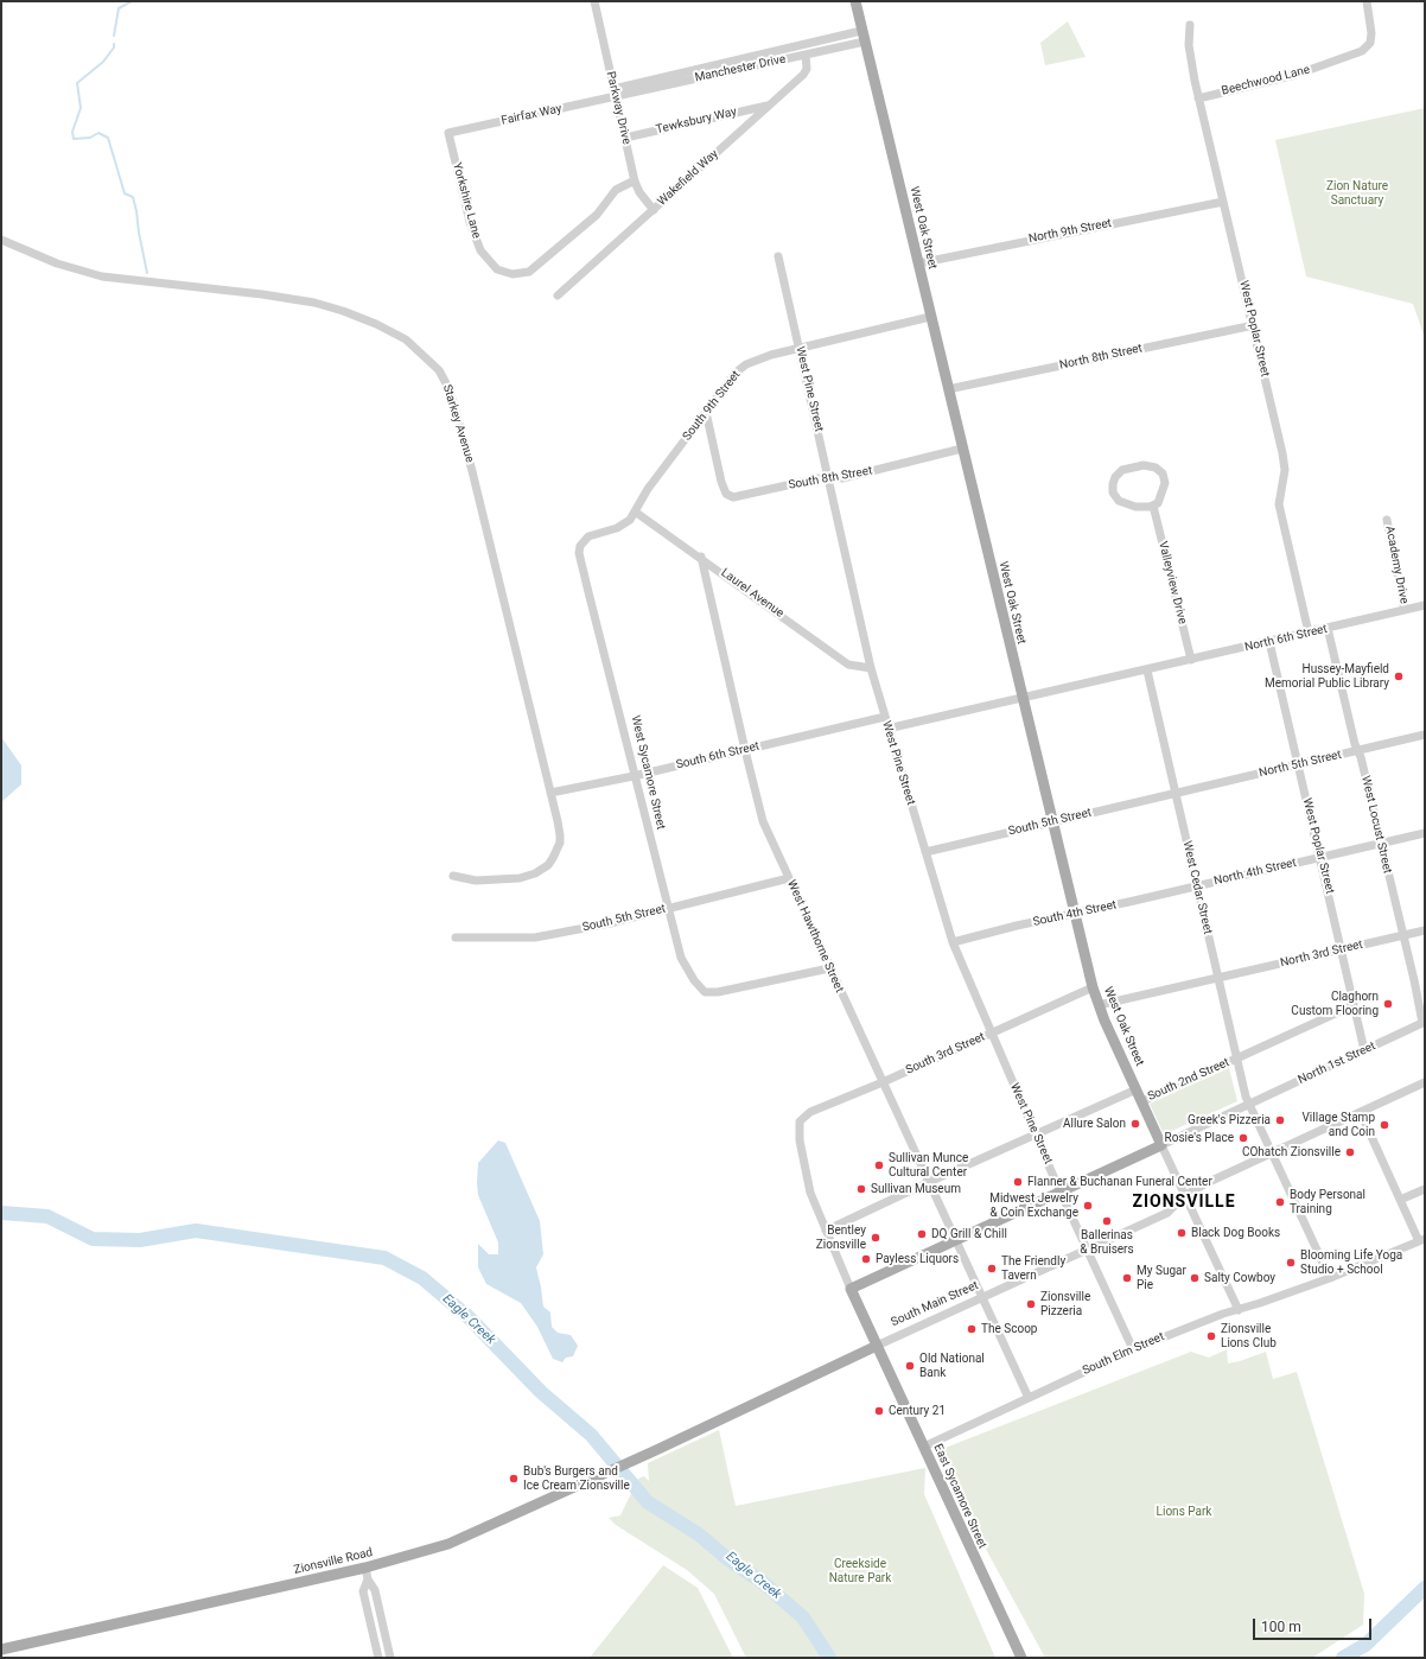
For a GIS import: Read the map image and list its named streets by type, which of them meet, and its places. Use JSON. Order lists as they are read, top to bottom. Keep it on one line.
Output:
{"streets":{"main road":["West Oak Street","South Main Street","East Sycamore Street","Zionsville Road"],"street":["Manchester Drive","Beechwood Lane","Parkway Drive","Fairfax Way","Tewksbury Way","Wakefield Way","Yorkshire Lane","North 9th Street","West Poplar Street","North 8th Street","West Pine Street","South 9th Street","Starkey Avenue","South 8th Street","Academy Drive","Valleyview Drive","Laurel Avenue","North 6th Street","South 6th Street","North 5th Street","West Sycamore Street","South 5th Street","West Locust Street","North 4th Street","West Cedar Street","South 4th Street","West Hawthorne Street","North 3rd Street","South 3rd Street","North 1st Street","South 2nd Street","South Elm Street"]},"crossings":[["Manchester Drive","Parkway Drive"],["Manchester Drive","Fairfax Way"],["Manchester Drive","Wakefield Way"],["Manchester Drive","West Oak Street"],["Beechwood Lane","West Poplar Street"],["Parkway Drive","Fairfax Way"],["Parkway Drive","Tewksbury Way"],["Parkway Drive","Wakefield Way"],["Parkway Drive","Yorkshire Lane"],["Fairfax Way","Yorkshire Lane"],["Tewksbury Way","Wakefield Way"],["West Oak Street","North 9th Street"],["West Oak Street","North 8th Street"],["West Oak Street","South 9th Street"],["West Oak Street","South 8th Street"],["West Oak Street","South 5th Street"],["West Oak Street","South 4th Street"],["West Oak Street","South 3rd Street"],["West Oak Street","North 1st Street"],["West Oak Street","South 2nd Street"],["West Oak Street","South Main Street"],["West Oak Street","South Elm Street"],["North 9th Street","West Poplar Street"],["West Poplar Street","North 8th Street"],["West Poplar Street","North 6th Street"],["West Poplar Street","North 5th Street"],["West Poplar Street","North 4th Street"],["West Poplar Street","North 3rd Street"],["West Poplar Street","North 1st Street"],["West Poplar Street","South 2nd Street"],["West Pine Street","South 9th Street"],["West Pine Street","South 8th Street"],["West Pine Street","Laurel Avenue"],["West Pine Street","South 6th Street"],["West Pine Street","South 5th Street"],["West Pine Street","South 4th Street"],["West Pine Street","South 3rd Street"],["West Pine Street","South 2nd Street"],["West Pine Street","South Main Street"],["West Pine Street","South Elm Street"],["South 9th Street","South 8th Street"],["South 9th Street","Laurel Avenue"],["South 9th Street","West Sycamore Street"],["Starkey Avenue","South 6th Street"],["Academy Drive","North 6th Street"],["Valleyview Drive","North 6th Street"],["Laurel Avenue","West Sycamore Street"],["Laurel Avenue","West Hawthorne Street"],["North 6th Street","West Locust Street"],["North 6th Street","West Cedar Street"],["South 6th Street","West Sycamore Street"],["South 6th Street","West Hawthorne Street"],["North 5th Street","South 5th Street"],["North 5th Street","West Locust Street"],["North 5th Street","West Cedar Street"],["West Sycamore Street","South 5th Street"],["West Sycamore Street","West Hawthorne Street"],["South 5th Street","West Cedar Street"],["South 5th Street","West Hawthorne Street"],["West Locust Street","North 4th Street"],["West Locust Street","North 3rd Street"],["West Locust Street","North 1st Street"],["North 4th Street","West Cedar Street"],["North 4th Street","South 4th Street"],["West Cedar Street","South 4th Street"],["West Cedar Street","North 3rd Street"],["West Cedar Street","North 1st Street"],["West Cedar Street","South 2nd Street"],["West Cedar Street","South Main Street"],["West Cedar Street","South Elm Street"],["West Hawthorne Street","South 3rd Street"],["West Hawthorne Street","South 2nd Street"],["West Hawthorne Street","South Main Street"],["West Hawthorne Street","South Elm Street"],["South 3rd Street","South 2nd Street"],["South Main Street","East Sycamore Street"],["South Main Street","Zionsville Road"],["South Elm Street","East Sycamore Street"]],"districts":["ZIONSVILLE"],"water":["Eagle Creek"],"parks":["Zion Nature Sanctuary","Lions Park","Creekside Nature Park"],"places":["Hussey-Mayfield Memorial Public Library","Claghorn Custom Flooring","Greek's Pizzeria","Allure Salon","Village Stamp and Coin","Rosie's Place","COhatch Zionsville","Sullivan Munce Cultural Center","Flanner & Buchanan Funeral Center","Sullivan Museum","Body Personal Training","Midwest Jewelry & Coin Exchange","Ballerinas & Bruisers","Black Dog Books","DQ Grill & Chill","Bentley Zionsville","Payless Liquors","Blooming Life Yoga Studio + School","The Friendly Tavern","My Sugar Pie","Salty Cowboy","Zionsville Pizzeria","The Scoop","Zionsville Lions Club","Old National Bank","Century 21","Bub's Burgers and Ice Cream Zionsville"],"scale_bar":"100 m"}
